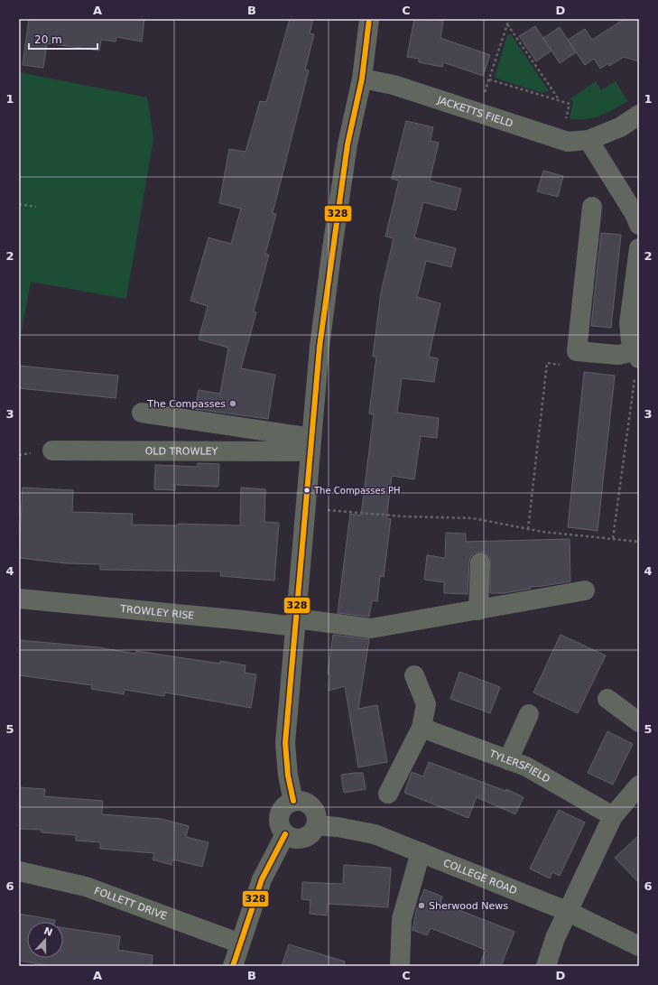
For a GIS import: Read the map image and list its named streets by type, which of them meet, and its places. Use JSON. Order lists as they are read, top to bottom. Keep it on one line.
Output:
{"streets":{"street":["JACKETTS FIELD","OLD TROWLEY","TROWLEY RISE","TYLERSFIELD","COLLEGE ROAD","FOLLETT DRIVE"]},"places":["The Compasses","The Compasses PH","Sherwood News"],"lines":["transit line 328"],"scale_bar":"20 m","north":"top","grid":{"columns":["A","B","C","D"],"rows":["1","2","3","4","5","6"]}}
